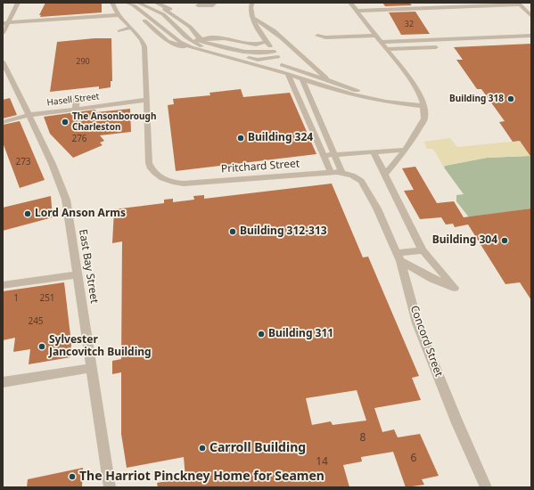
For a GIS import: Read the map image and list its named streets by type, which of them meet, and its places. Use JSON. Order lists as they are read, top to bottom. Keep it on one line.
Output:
{"streets":{"street":["Hasell Street","Pritchard Street","East Bay Street","Concord Street"]},"crossings":[["Hasell Street","Pritchard Street"],["Hasell Street","East Bay Street"],["Pritchard Street","Concord Street"]],"places":["Building 318","The Ansonborough Charleston","Building 324","Lord Anson Arms","Building 312-313","Building 304","Building 311","Sylvester Jancovitch Building","Carroll Building","The Harriot Pinckney Home for Seamen"],"house_numbers":["32","290","276","273","1","251","245","8","6","14"]}
